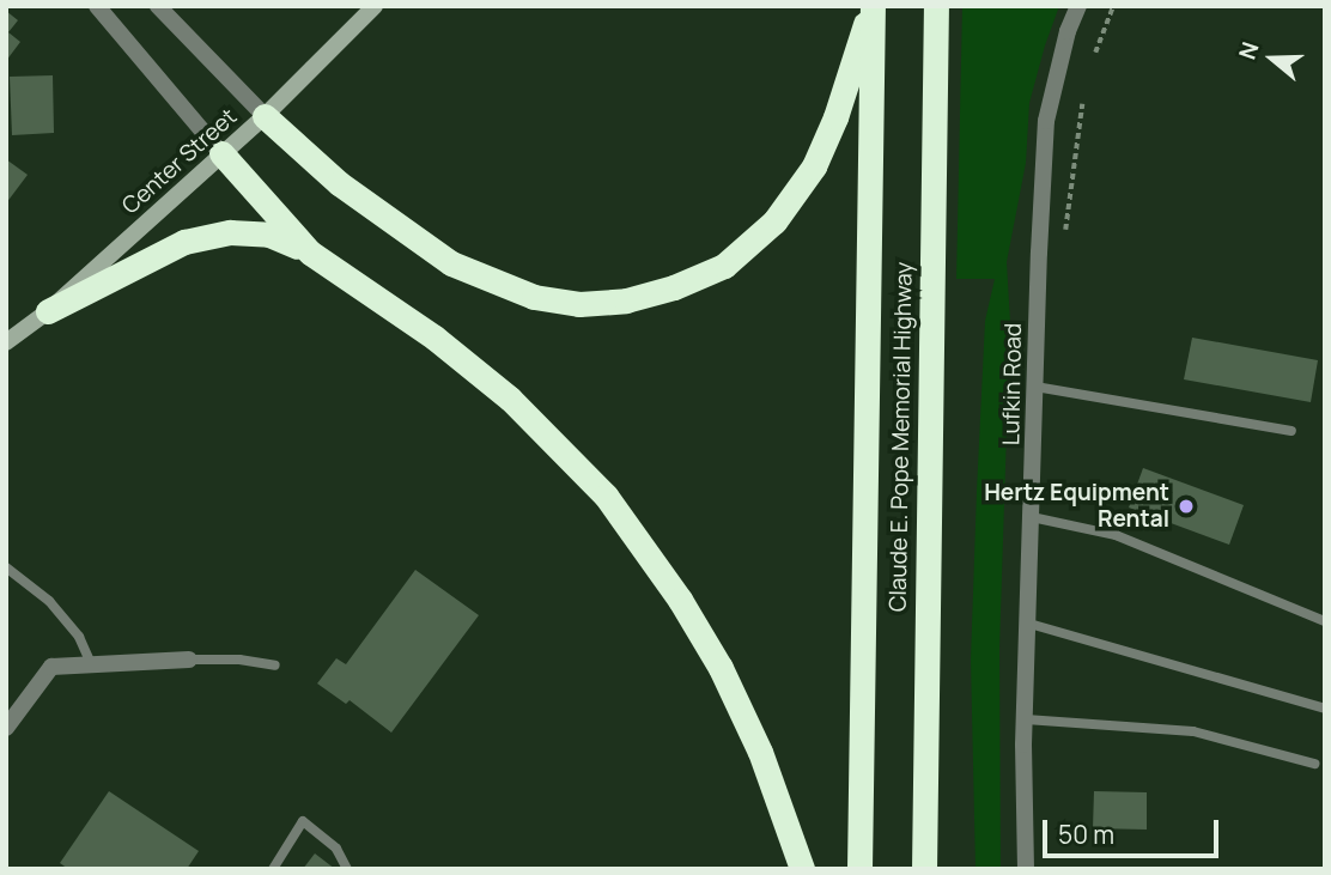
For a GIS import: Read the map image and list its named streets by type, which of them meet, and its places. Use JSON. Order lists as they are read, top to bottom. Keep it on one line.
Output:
{"streets":{"highway":["Claude E. Pope Memorial Highway"],"main road":["Center Street"],"street":["Lufkin Road"]},"places":["Hertz Equipment Rental"],"scale_bar":"50 m","north":"left"}
